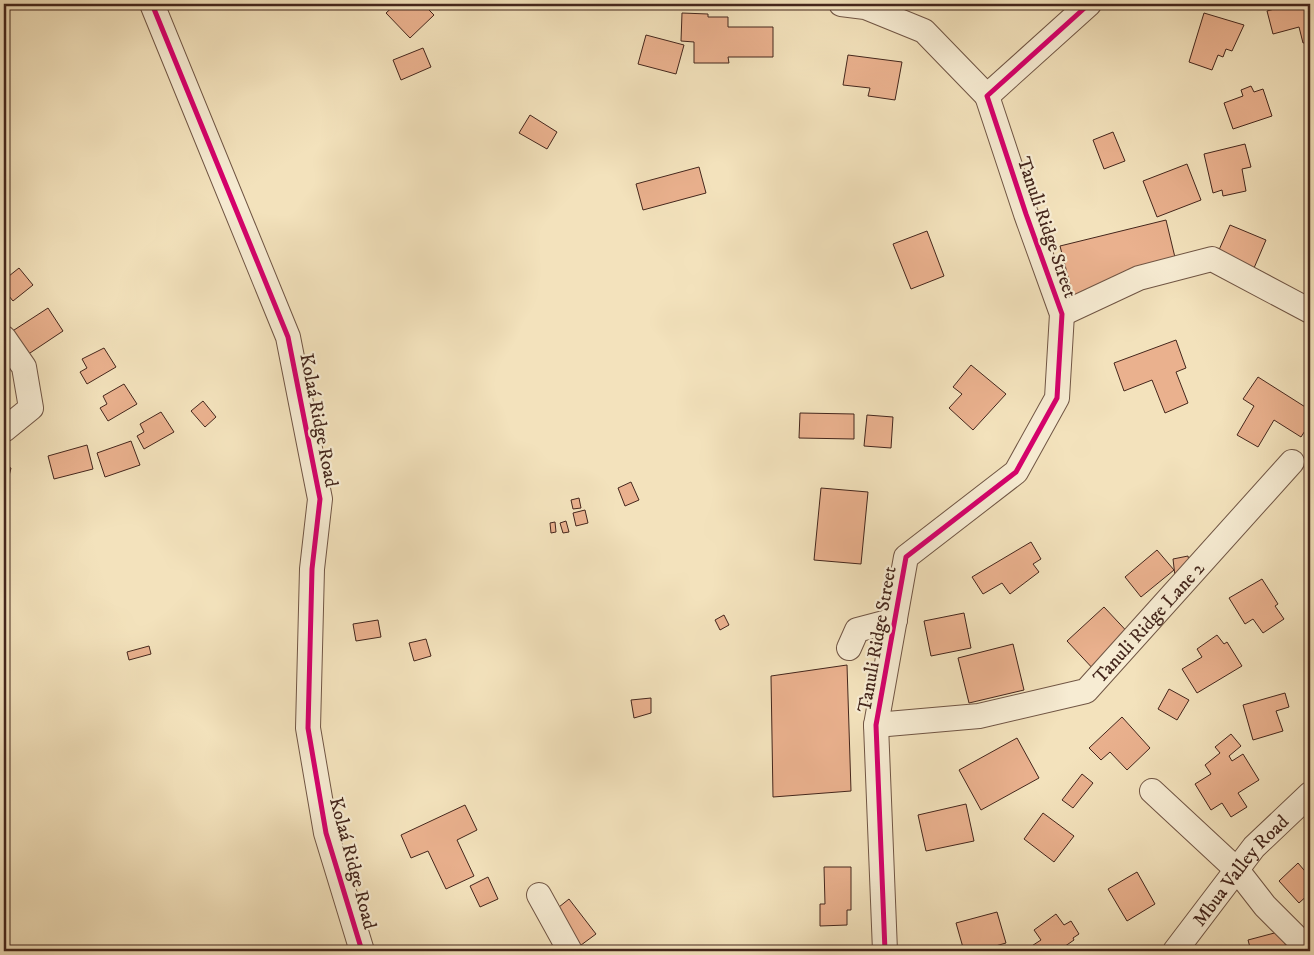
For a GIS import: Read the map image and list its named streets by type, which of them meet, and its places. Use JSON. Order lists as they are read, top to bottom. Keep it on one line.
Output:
{"streets":{"street":["Tanuli Ridge Street","Kolaá Ridge Road","Tanuli Ridge Lane 2","Mbua Valley Road"]},"crossings":[["Tanuli Ridge Street","Tanuli Ridge Lane 2"]]}
